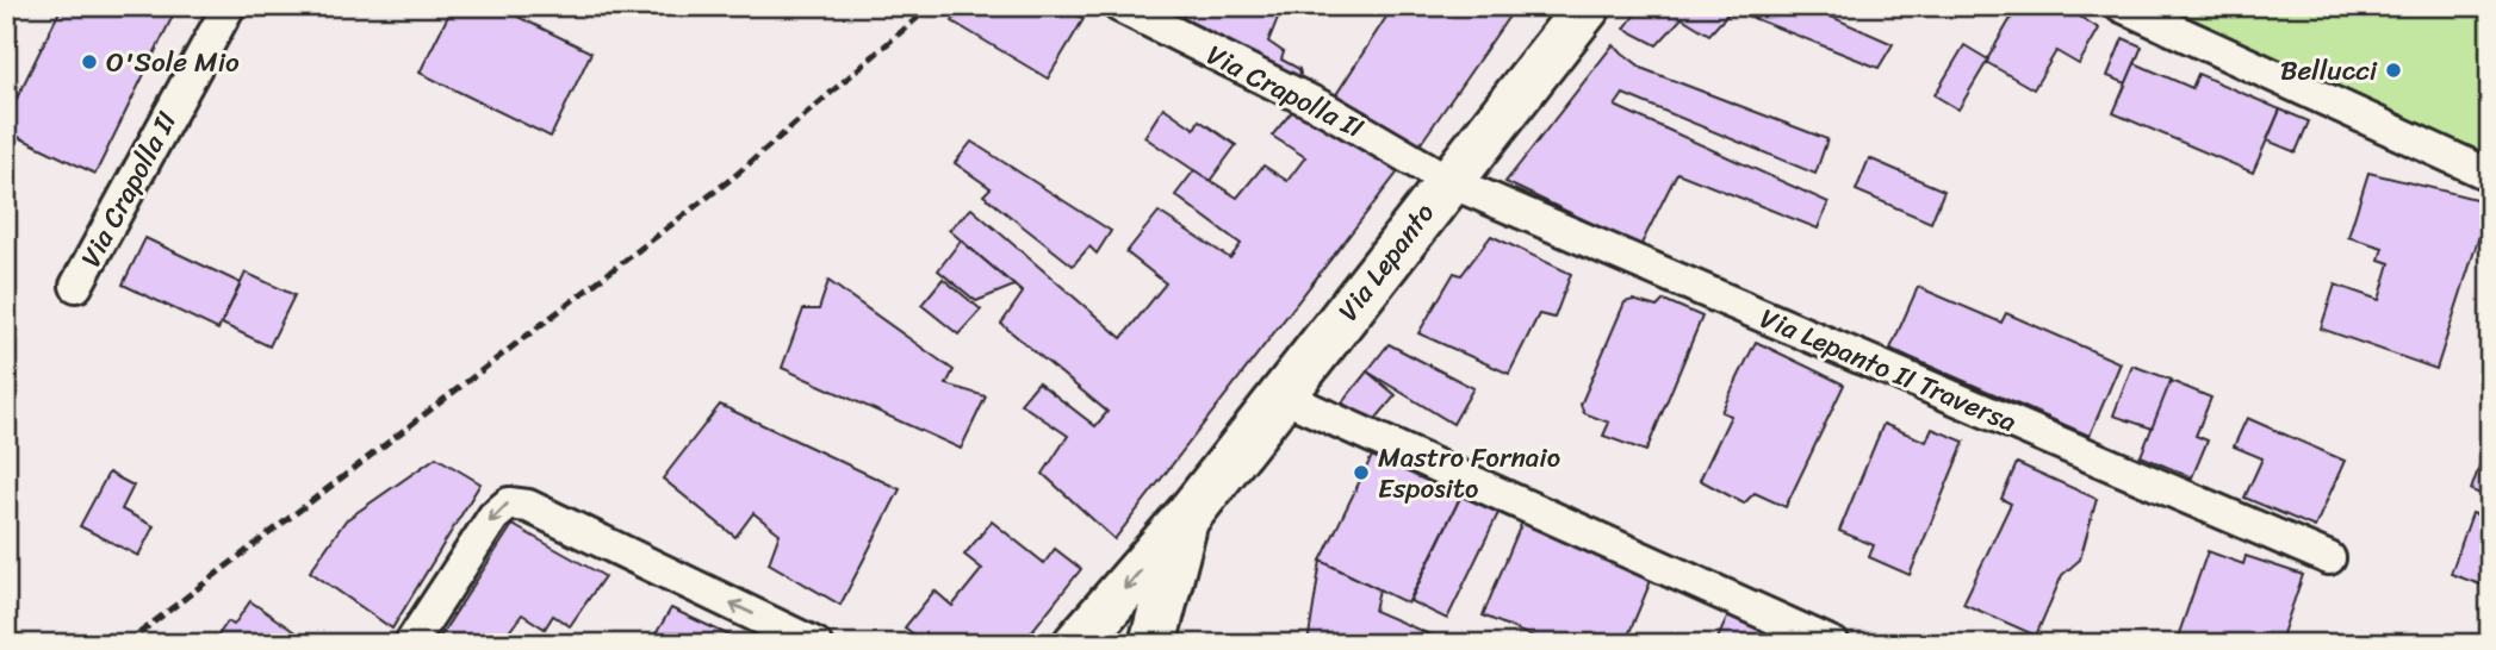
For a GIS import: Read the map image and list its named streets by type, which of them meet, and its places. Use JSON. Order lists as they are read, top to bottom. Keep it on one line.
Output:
{"streets":{"main road":["Via Lepanto"],"street":["Via Crapolla II","Via Lepanto II Traversa"]},"crossings":[["Via Crapolla II","Via Lepanto"],["Via Crapolla II","Via Lepanto II Traversa"],["Via Lepanto","Via Lepanto II Traversa"]],"places":["O'Sole Mio","Bellucci","Mastro Fornaio Esposito"]}
